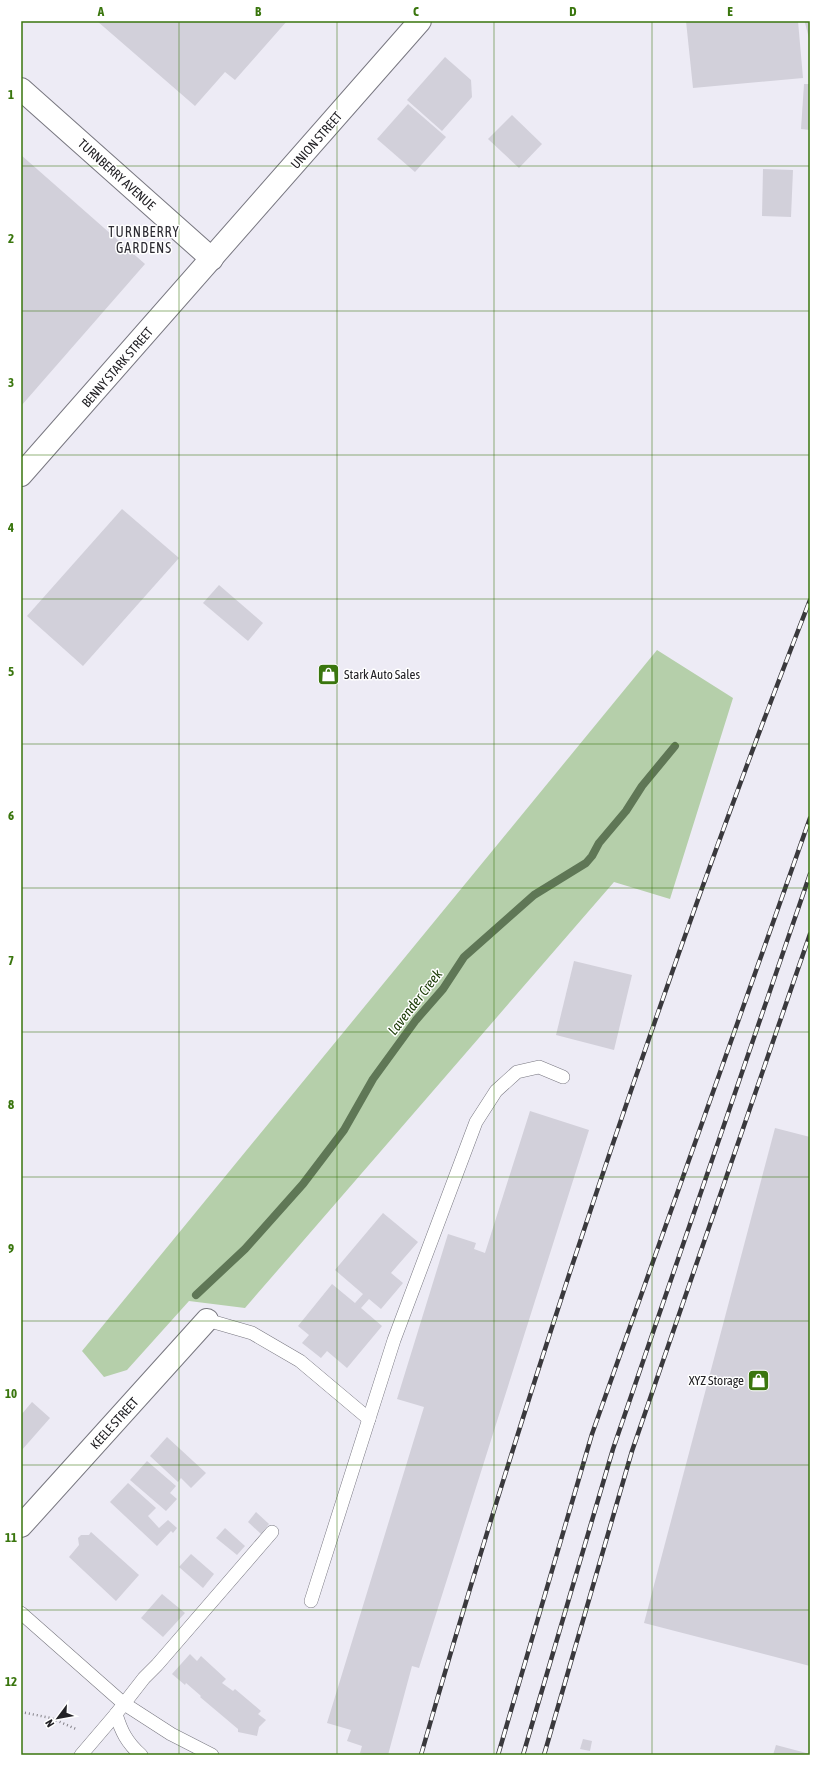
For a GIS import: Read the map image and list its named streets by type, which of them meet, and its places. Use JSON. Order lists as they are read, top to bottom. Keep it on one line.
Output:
{"streets":{"street":["UNION STREET","TURNBERRY AVENUE","BENNY STARK STREET","KEELE STREET"]},"crossings":[["UNION STREET","TURNBERRY AVENUE"],["UNION STREET","BENNY STARK STREET"],["TURNBERRY AVENUE","BENNY STARK STREET"]],"districts":["TURNBERRY GARDENS"],"water":["Lavender Creek"],"places":{"shop":["Stark Auto Sales","XYZ Storage"]},"north":"bottom left","grid":{"columns":["A","B","C","D","E"],"rows":["1","2","3","4","5","6","7","8","9","10","11","12"]}}
